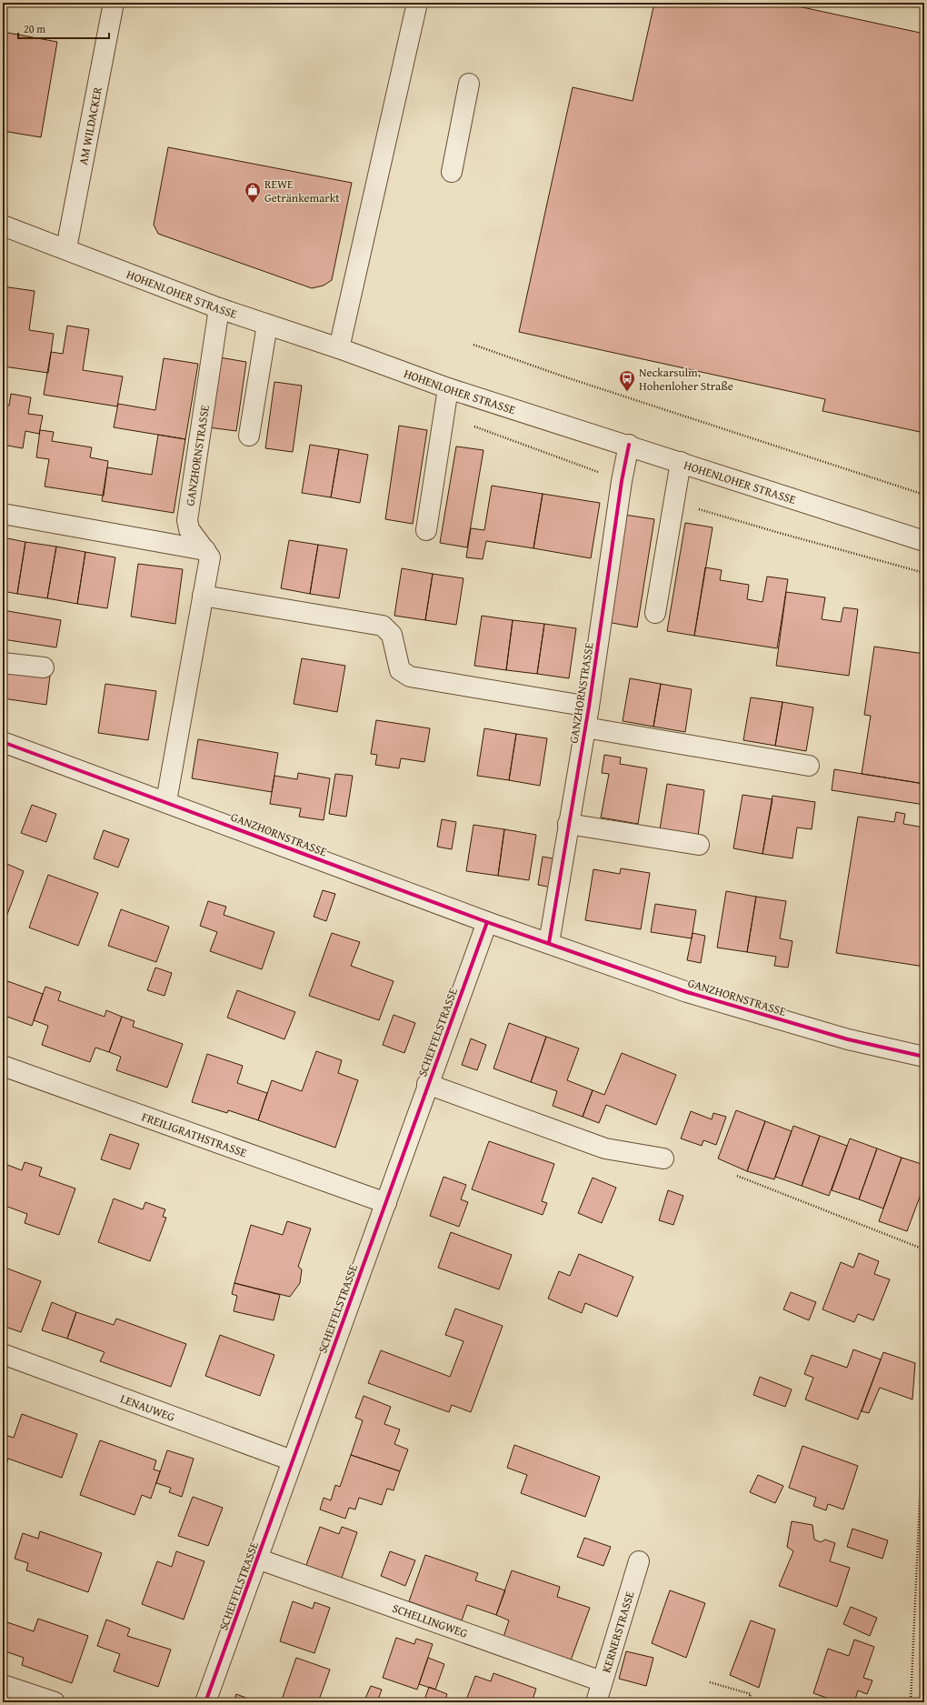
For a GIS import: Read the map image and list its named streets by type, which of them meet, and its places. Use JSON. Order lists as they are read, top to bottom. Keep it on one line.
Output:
{"streets":{"street":["AM WILDACKER","HOHENLOHER STRASSE","GANZHORNSTRASSE","SCHEFFELSTRASSE","FREILIGRATHSTRASSE","LENAUWEG","SCHELLINGWEG","KERNERSTRASSE"]},"crossings":[["AM WILDACKER","HOHENLOHER STRASSE"],["HOHENLOHER STRASSE","GANZHORNSTRASSE"],["GANZHORNSTRASSE","SCHEFFELSTRASSE"],["SCHEFFELSTRASSE","FREILIGRATHSTRASSE"],["SCHEFFELSTRASSE","LENAUWEG"],["SCHEFFELSTRASSE","SCHELLINGWEG"],["SCHELLINGWEG","KERNERSTRASSE"]],"places":{"shop":["REWE Getränkemarkt"],"bus stop":["Neckarsulm, Hohenloher Straße"]},"scale_bar":"20 m"}
